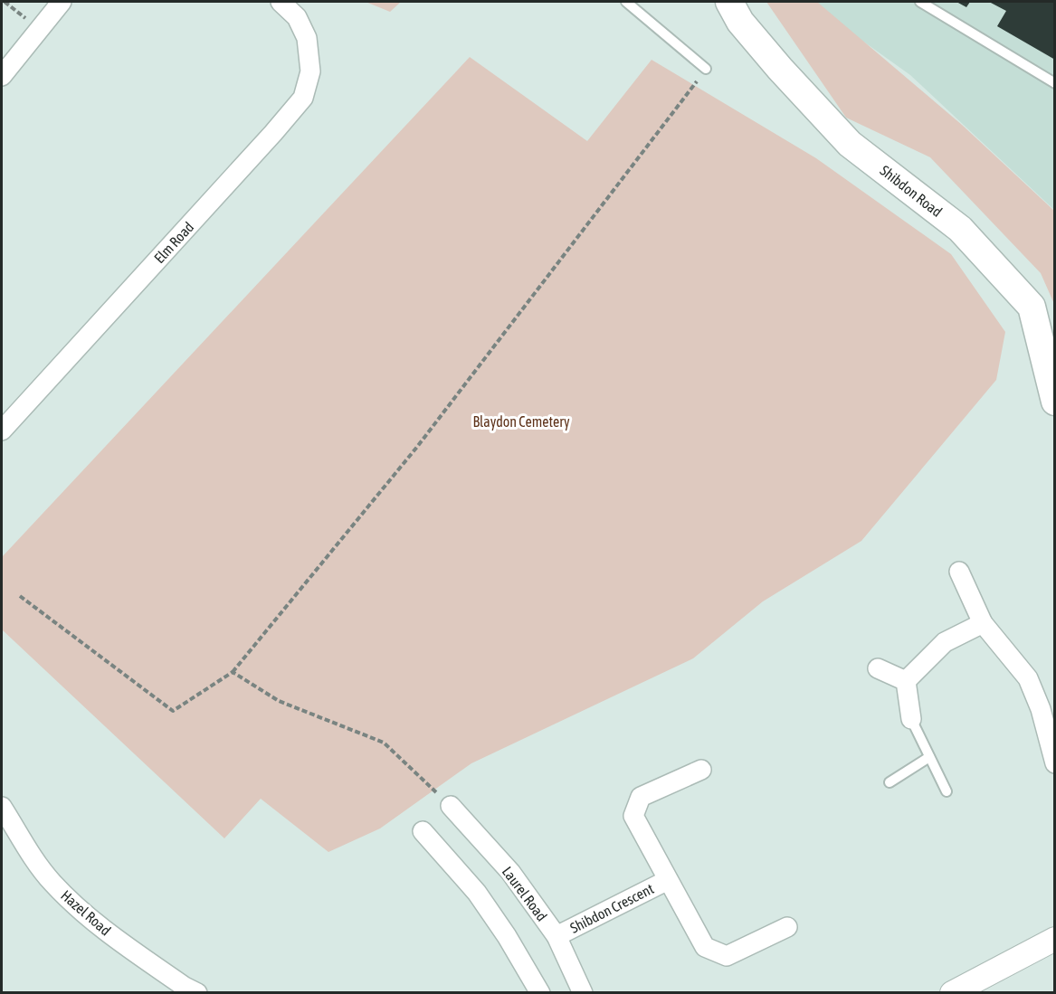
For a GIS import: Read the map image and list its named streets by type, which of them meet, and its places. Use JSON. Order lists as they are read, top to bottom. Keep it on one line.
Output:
{"streets":{"main road":["Shibdon Road"],"street":["Elm Road","Laurel Road","Shibdon Crescent","Hazel Road"]},"crossings":[["Laurel Road","Shibdon Crescent"]],"parks":["Blaydon Cemetery"]}
